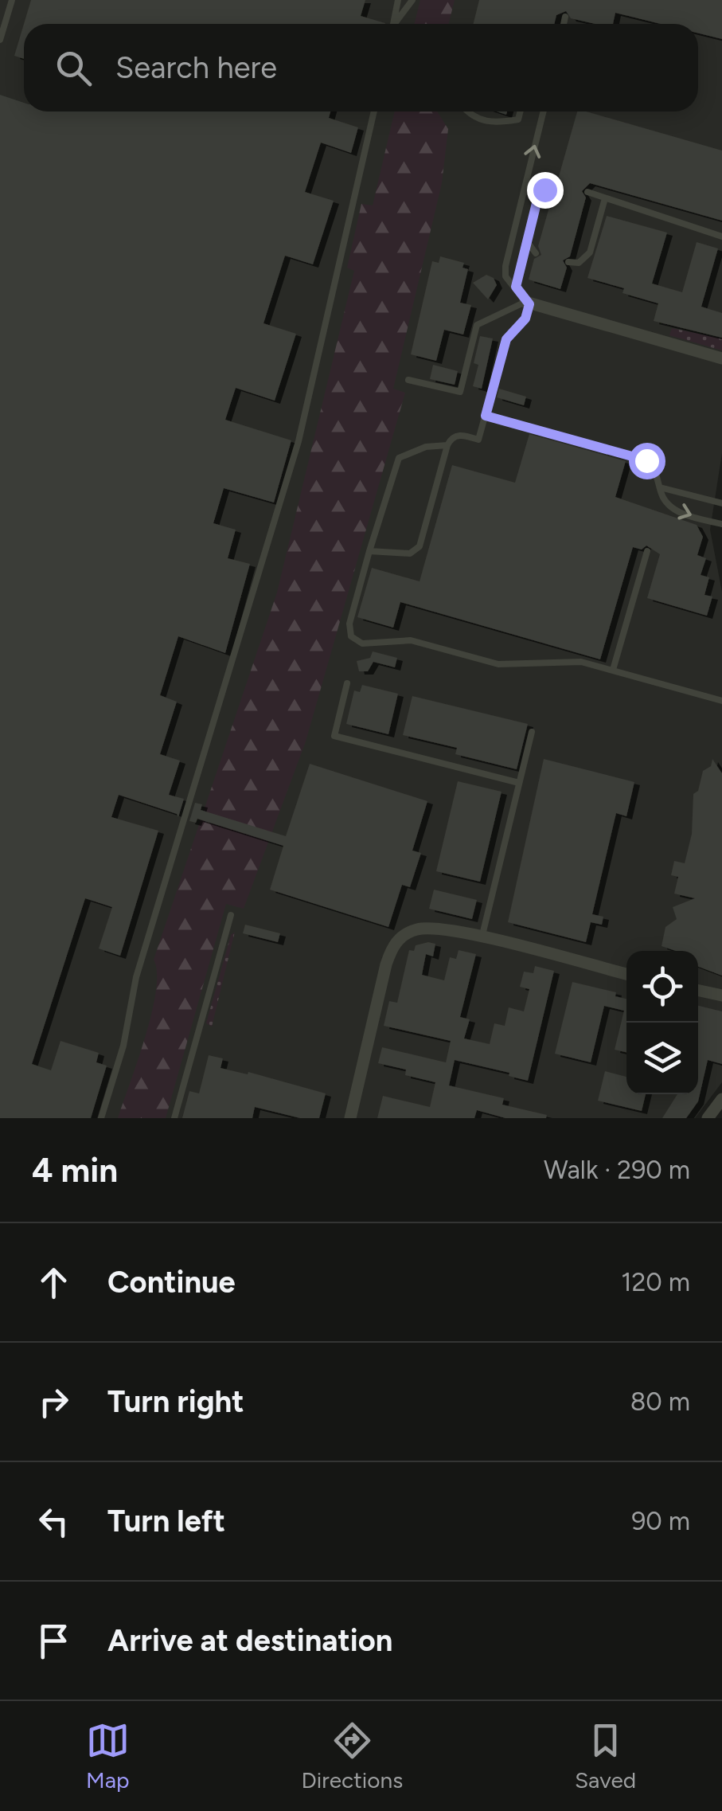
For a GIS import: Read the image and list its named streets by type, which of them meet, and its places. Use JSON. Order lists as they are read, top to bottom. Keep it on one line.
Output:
{"page":{"search":"Search here","heading":["4 min","Walk · 290 m"],"list":[["Continue","120 m"],["Turn right","80 m"],["Turn left","90 m"],"Arrive at destination"],"nav":["Map","Directions","Saved"]}}
